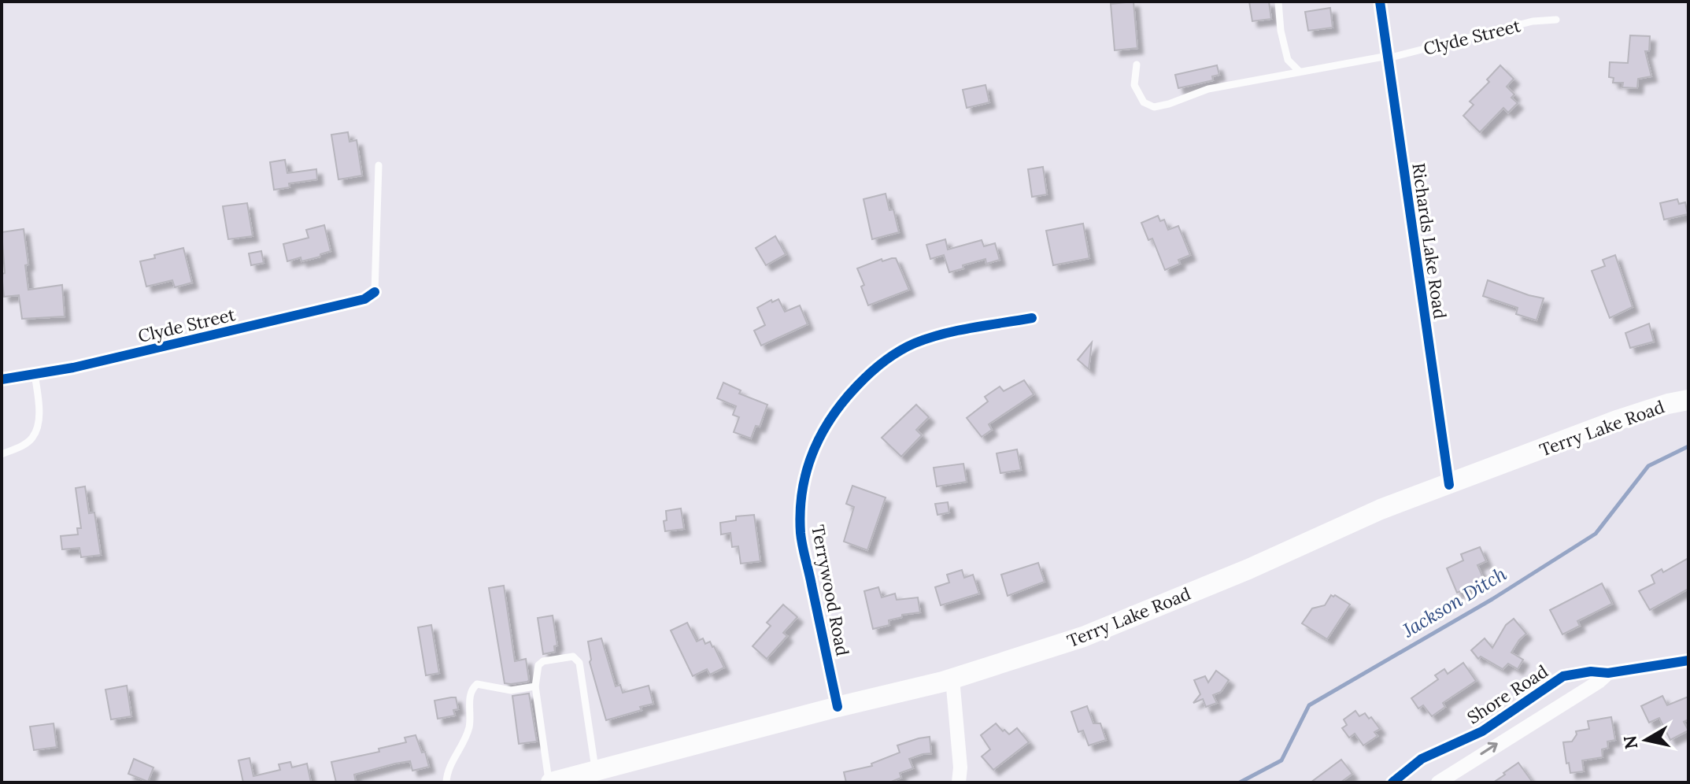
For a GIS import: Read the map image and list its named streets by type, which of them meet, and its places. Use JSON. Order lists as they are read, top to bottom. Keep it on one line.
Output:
{"streets":{"main road":["Terry Lake Road"],"street":["Clyde Street","Richards Lake Road","Terrywood Road","Shore Road"]},"crossings":[["Clyde Street","Richards Lake Road"],["Richards Lake Road","Terry Lake Road"],["Terry Lake Road","Terrywood Road"]],"water":["Jackson Ditch"],"north":"left"}
